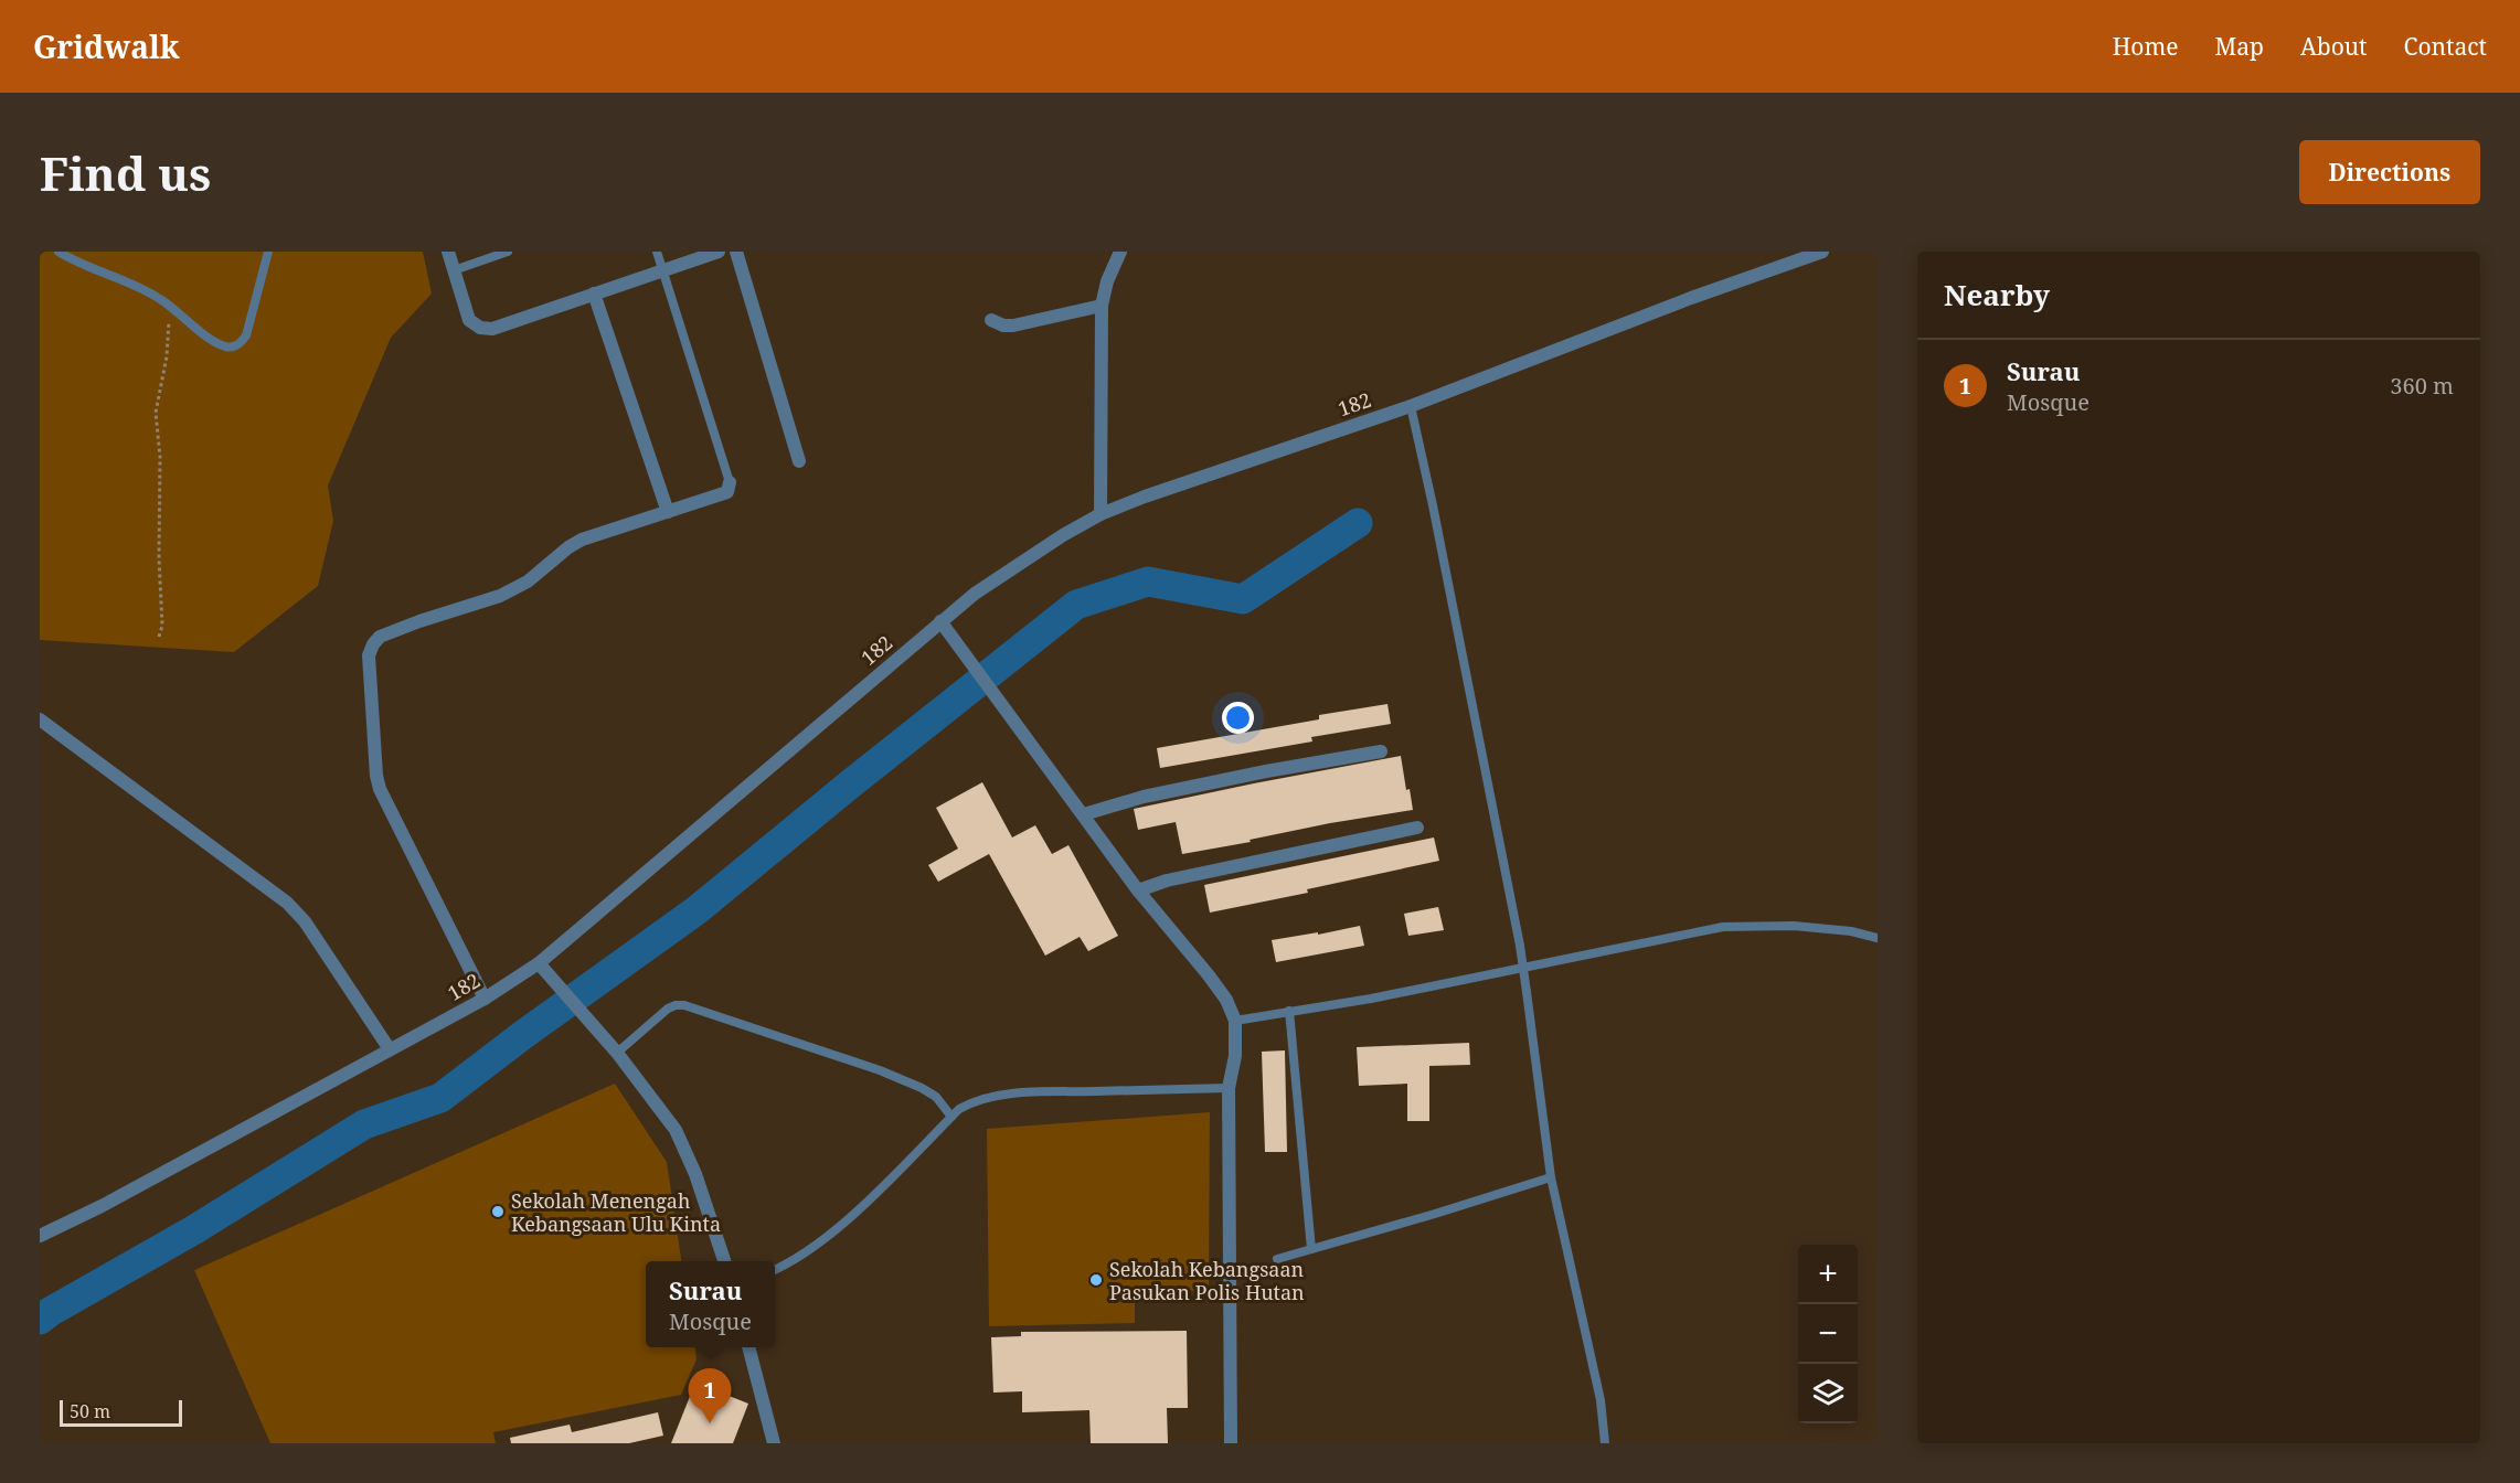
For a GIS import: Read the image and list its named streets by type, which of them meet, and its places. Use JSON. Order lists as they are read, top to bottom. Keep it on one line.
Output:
{"streets":{"street":["182"]},"places":["Sekolah Menengah Kebangsaan Ulu Kinta","Sekolah Kebangsaan Pasukan Polis Hutan"],"scale_bar":"50 m","page":{"header":"Gridwalk","nav":["Home","Map","About","Contact"],"buttons":"Directions","title":"Find us","heading":"Nearby","list":[{"mark":"1","name":"Surau","note":"Mosque","value":"360 m"}],"map_buttons":["+","−"],"popup":["Surau","Mosque"],"pins":"1","scale":"50 m"}}
